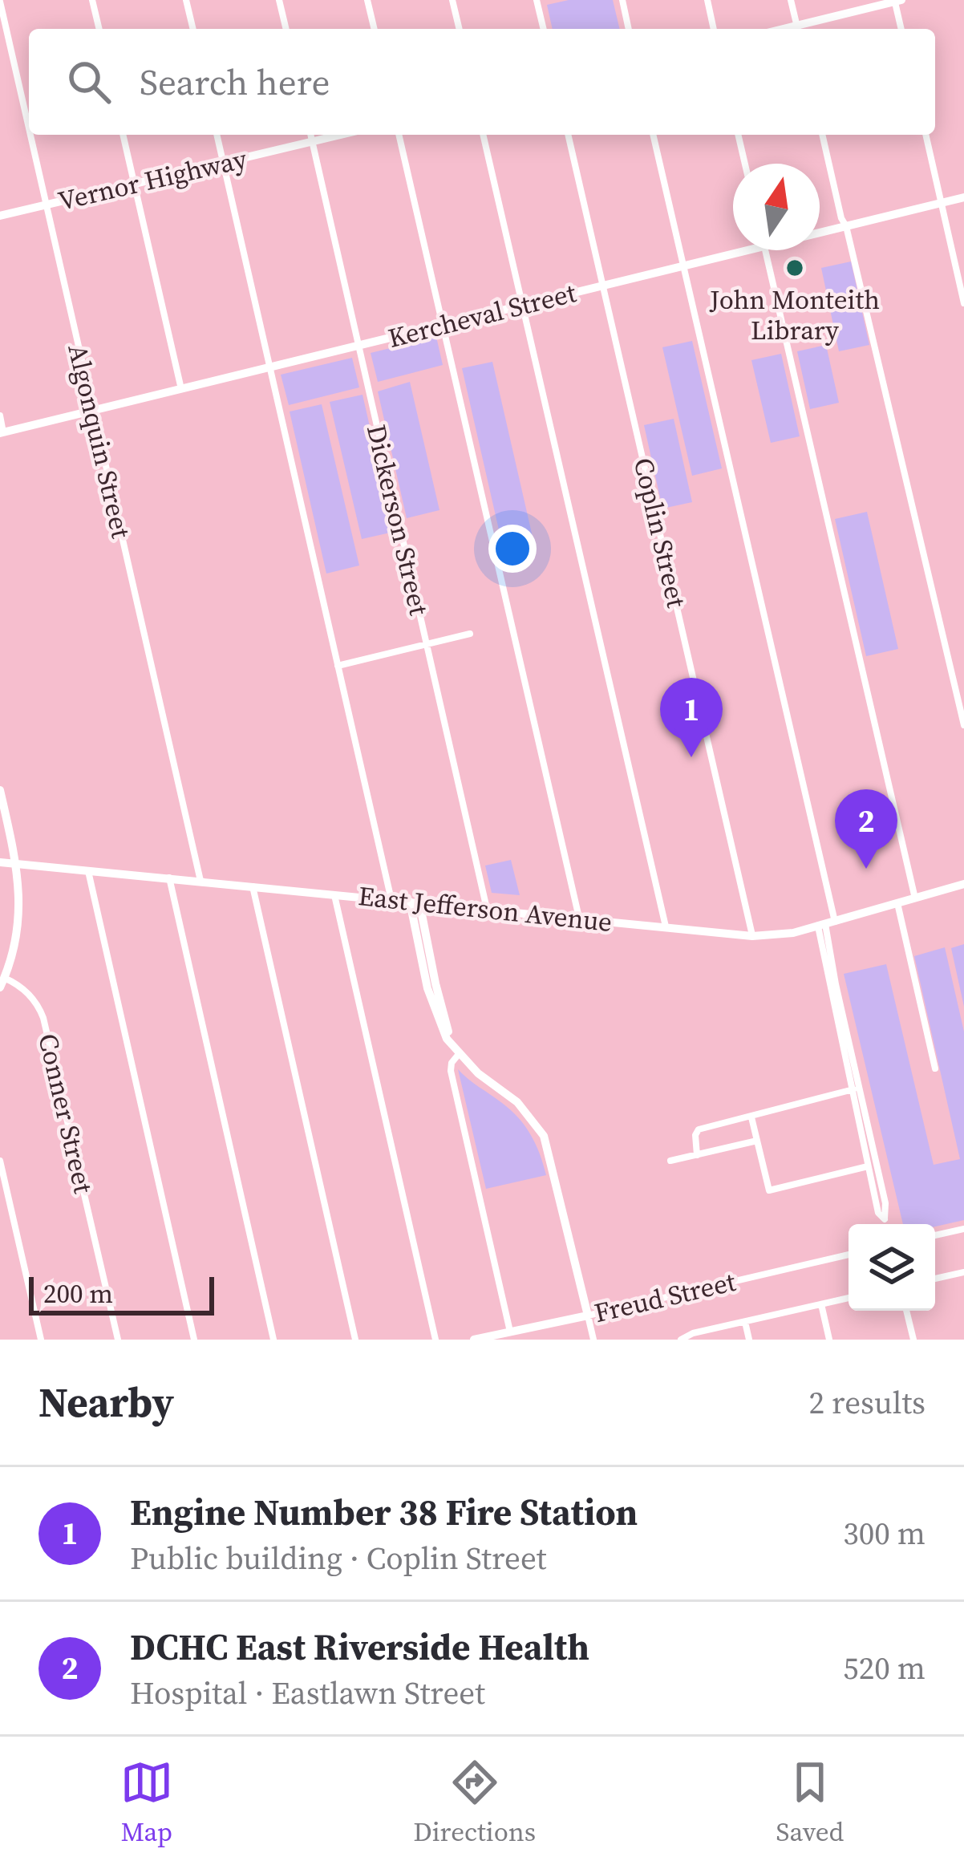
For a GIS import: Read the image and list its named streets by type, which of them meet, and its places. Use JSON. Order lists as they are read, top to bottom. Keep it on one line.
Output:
{"streets":{"street":["Vernor Highway","Kercheval Street","Algonquin Street","Dickerson Street","Coplin Street","East Jefferson Avenue","Conner Street","Freud Street"]},"crossings":[["Vernor Highway","Algonquin Street"],["Vernor Highway","Dickerson Street"],["Kercheval Street","Algonquin Street"],["Kercheval Street","Dickerson Street"],["Kercheval Street","Coplin Street"],["Algonquin Street","East Jefferson Avenue"],["Dickerson Street","East Jefferson Avenue"],["Coplin Street","East Jefferson Avenue"],["East Jefferson Avenue","Conner Street"]],"places":["John Monteith Library"],"scale_bar":"200 m","north":"top","page":{"search":"Search here","pins":["1","2"],"scale":"200 m","heading":["Nearby","2 results"],"list":[{"mark":"1","name":"Engine Number 38 Fire Station","note":"Public building · Coplin Street","value":"300 m"},{"mark":"2","name":"DCHC East Riverside Health","note":"Hospital · Eastlawn Street","value":"520 m"}],"nav":["Map","Directions","Saved"]}}
